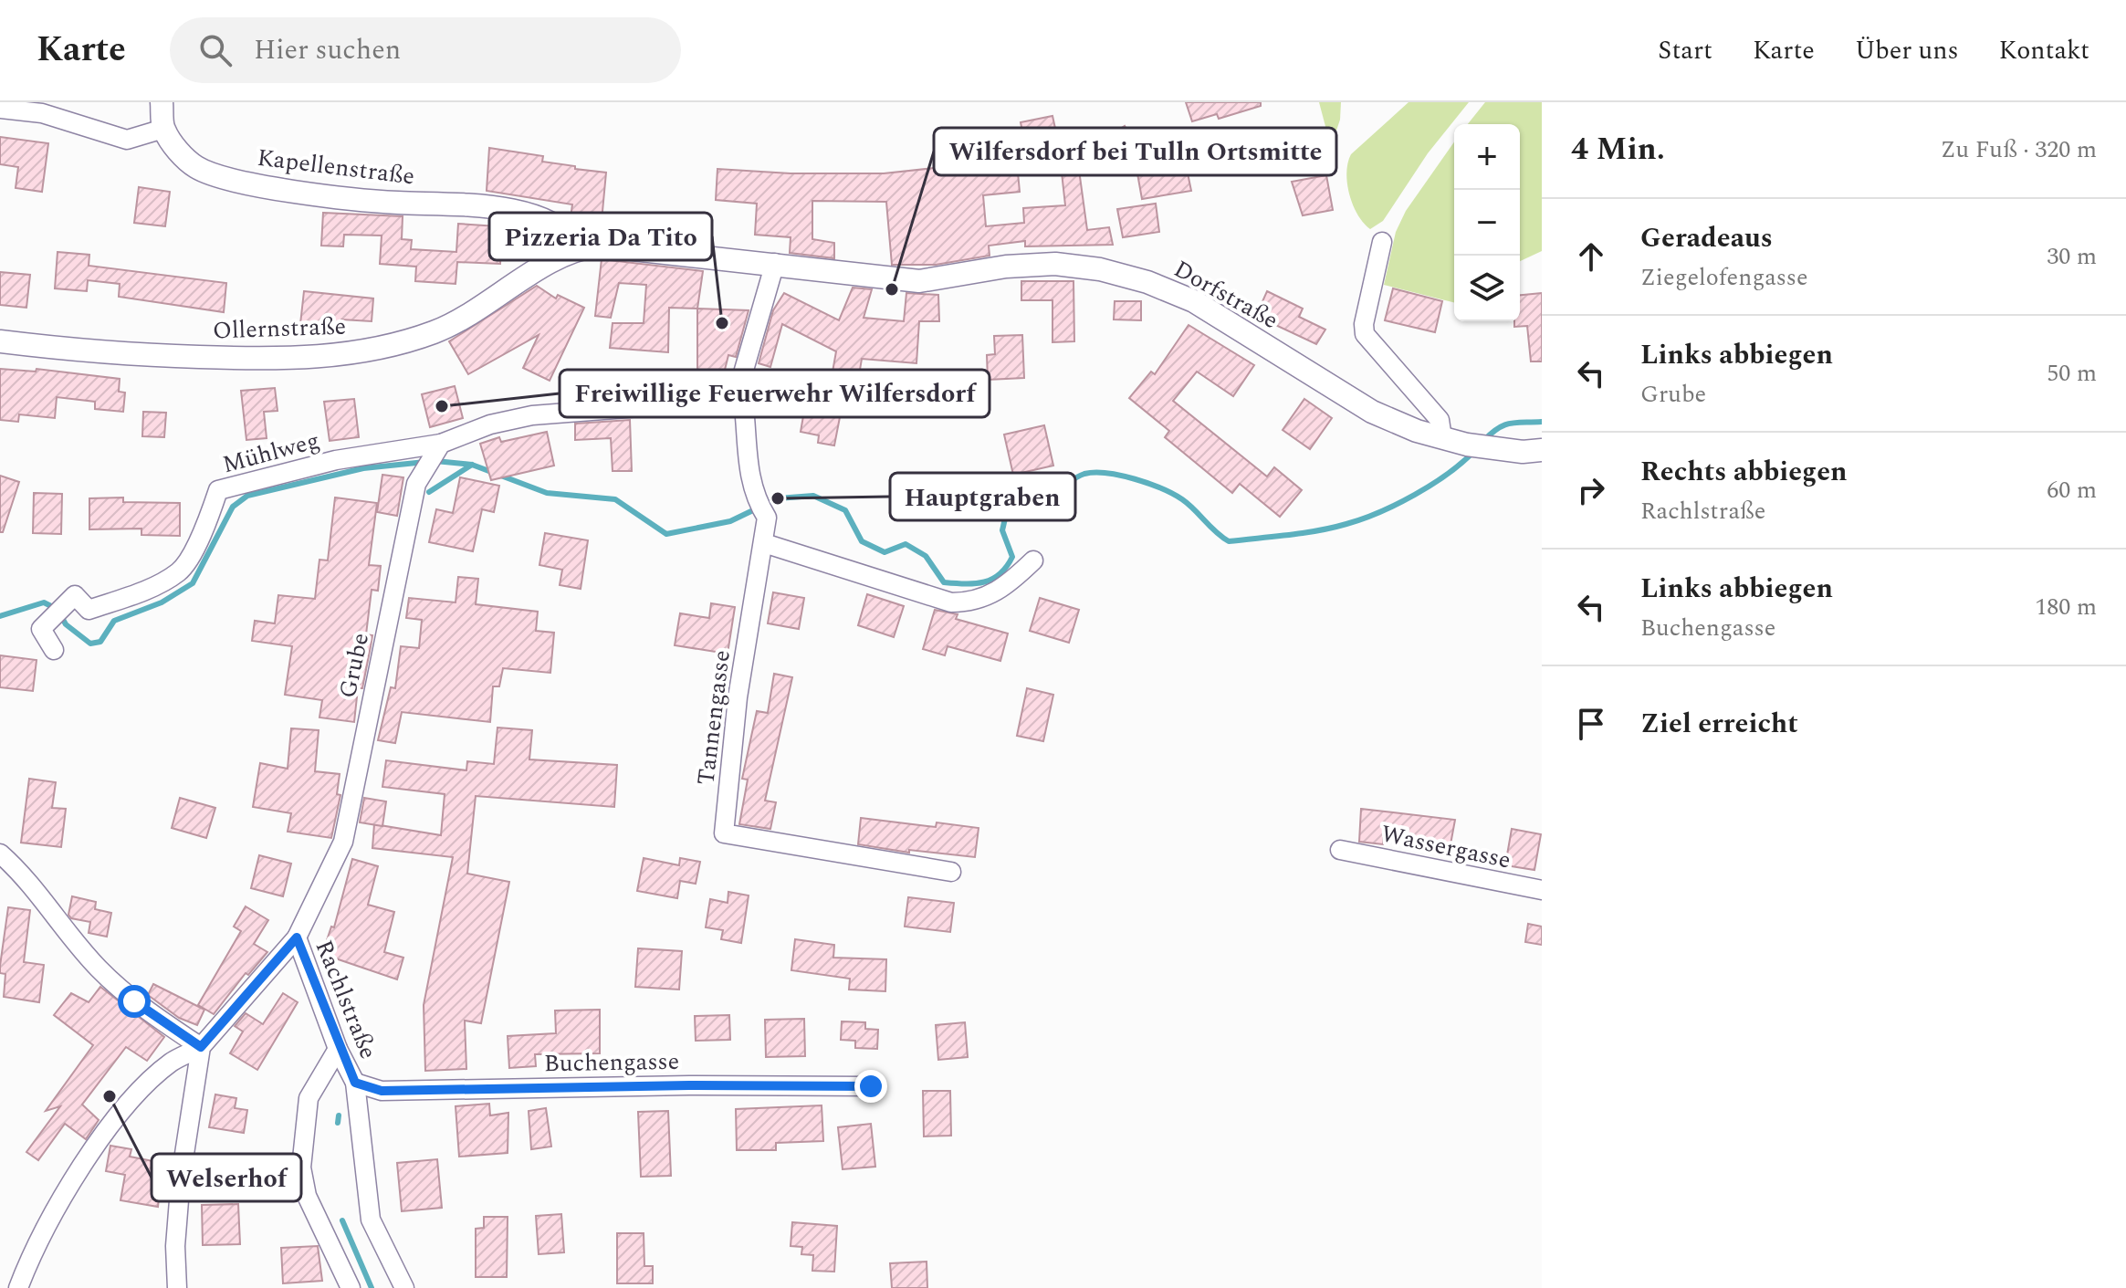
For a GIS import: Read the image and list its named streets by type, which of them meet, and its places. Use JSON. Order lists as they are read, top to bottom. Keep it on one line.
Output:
{"streets":{"street":["Kapellenstraße","Dorfstraße","Ollernstraße","Mühlweg","Grube","Tannengasse","Wassergasse","Rachlstraße","Buchengasse"]},"crossings":[["Kapellenstraße","Dorfstraße"],["Kapellenstraße","Ollernstraße"],["Dorfstraße","Ollernstraße"],["Mühlweg","Grube"],["Grube","Rachlstraße"],["Rachlstraße","Buchengasse"]],"places":["Wilfersdorf bei Tulln Ortsmitte","Pizzeria Da Tito","Freiwillige Feuerwehr Wilfersdorf","Hauptgraben","Welserhof"],"page":{"header":"Karte","search":"Hier suchen","nav":["Start","Karte","Über uns","Kontakt"],"heading":["4 Min.","Zu Fuß · 320 m"],"map_buttons":["+","−"],"list":[["Geradeaus","Ziegelofengasse","30 m"],["Links abbiegen","Grube","50 m"],["Rechts abbiegen","Rachlstraße","60 m"],["Links abbiegen","Buchengasse","180 m"],"Ziel erreicht"]}}
